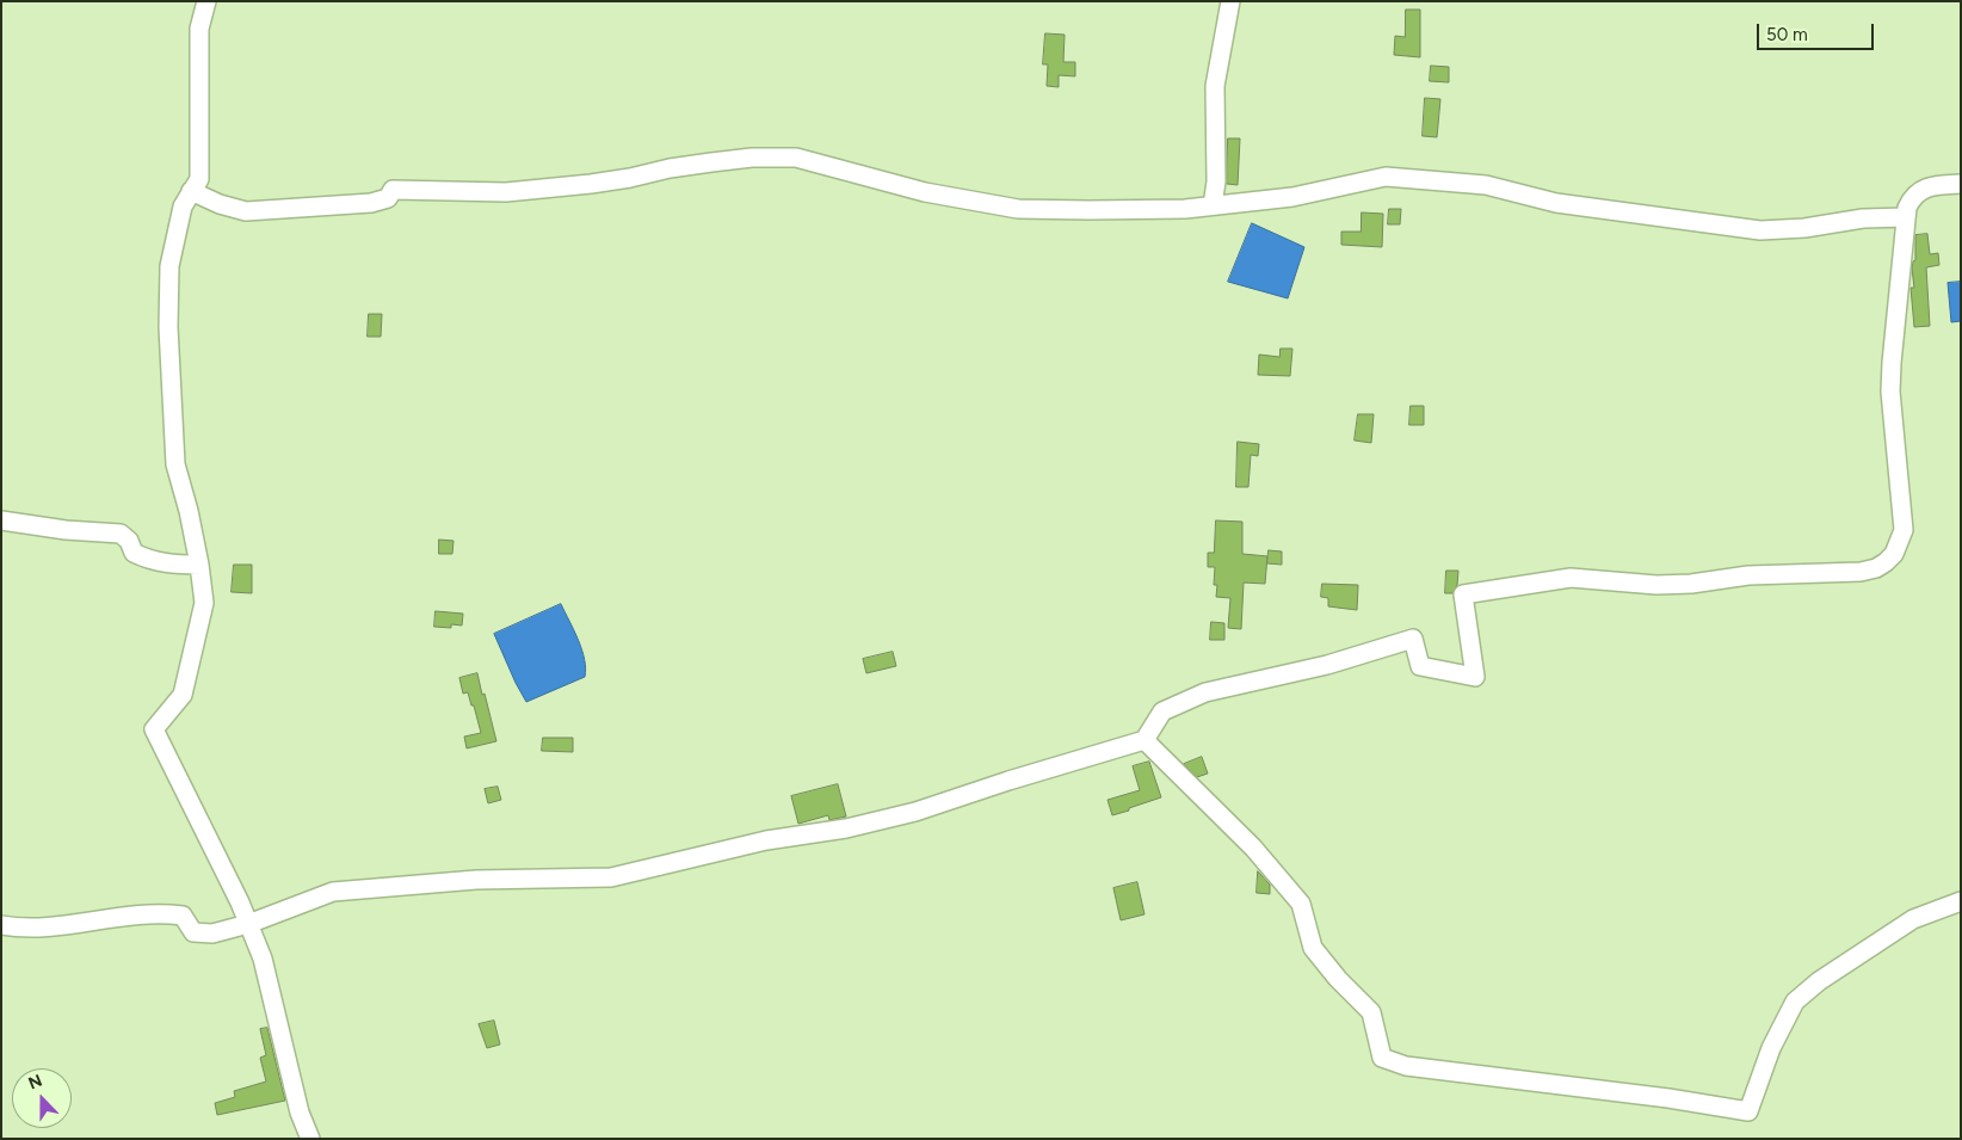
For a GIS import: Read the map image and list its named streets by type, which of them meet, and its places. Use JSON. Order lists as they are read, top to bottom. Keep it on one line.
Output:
{"scale_bar":"50 m","north":"top"}
